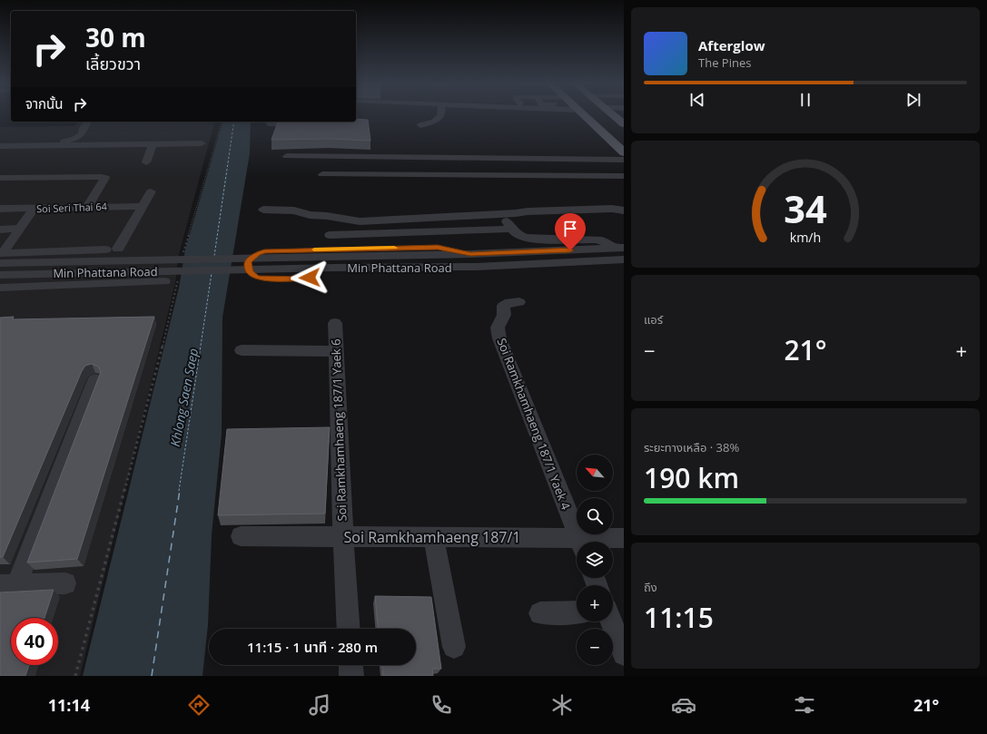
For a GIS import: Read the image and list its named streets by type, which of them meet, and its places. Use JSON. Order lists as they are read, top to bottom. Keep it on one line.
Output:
{"streets":{"street":["Soi Seri Thai 64","Min Phattana Road","Soi Ramkhamhaeng 187/1 Yaek 4","Soi Ramkhamhaeng 187/1 Yaek 6","Soi Ramkhamhaeng 187/1"]},"crossings":[["Soi Ramkhamhaeng 187/1 Yaek 6","Soi Ramkhamhaeng 187/1"]],"water":["Khlong Saen Saep"],"north":"top left","page":{"turn":["30 m","เลี้ยวขวา"],"song":["Afterglow","The Pines"],"then":"จากนั้น","tile":["แอร์",["ระยะทางเหลือ · 38%","190 km"],["ถึง","11:15"]],"heat":["−","21°","+"],"map_buttons":["+","−"],"limit":"40","trip":"11:15 · 1 นาที · 280 m","tabs":["11:14","21°"],"gauge":["34","km/h"]}}
